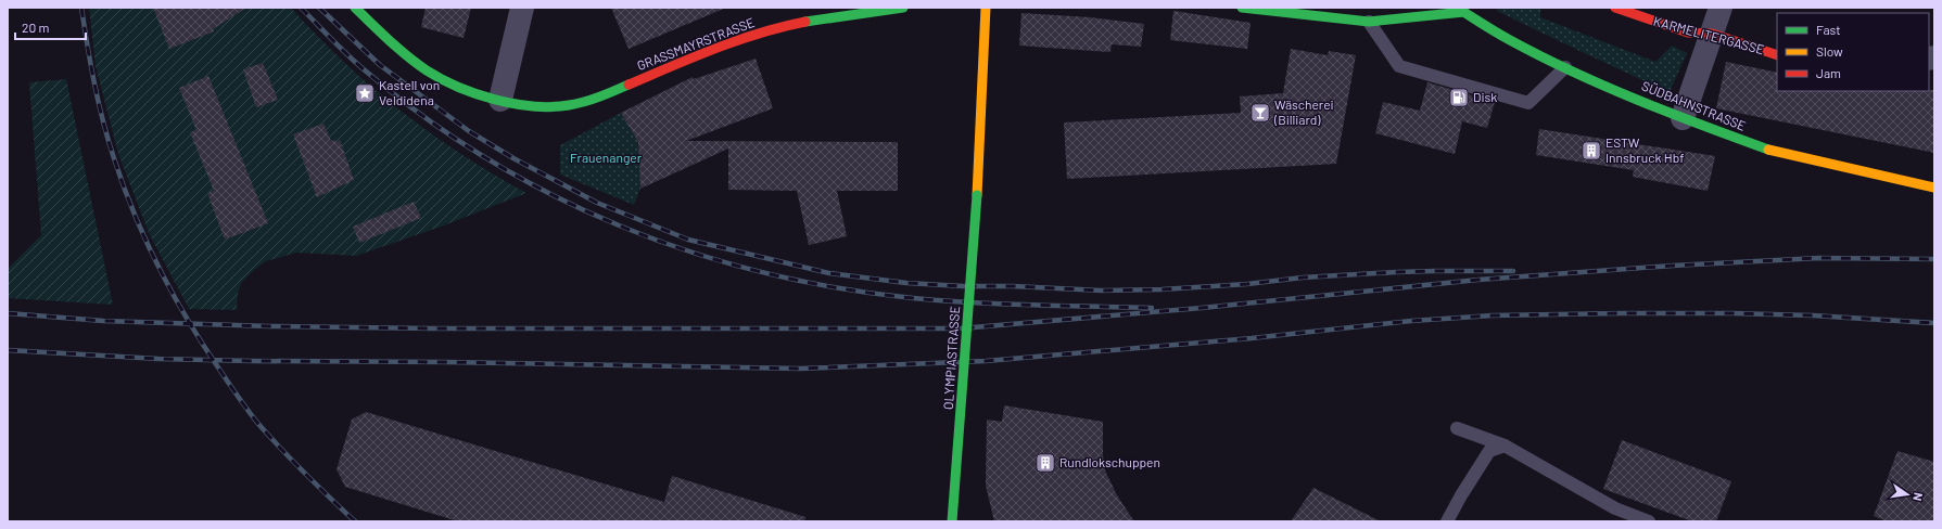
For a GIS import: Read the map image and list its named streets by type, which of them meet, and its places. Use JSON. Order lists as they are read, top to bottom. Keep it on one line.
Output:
{"streets":{"street":["KARMELITERGASSE","GRASSMAYRSTRASSE","SÜDBAHNSTRASSE","OLYMPIASTRASSE"]},"parks":["Frauenanger"],"places":{"place":["Kastell von Veldidena"],"fuel station":["Disk"],"bar":["Wäscherei (Billiard)"],"building":["ESTW Innsbruck Hbf","Rundlokschuppen"]},"legend":["Fast","Slow","Jam"],"scale_bar":"20 m","north":"right"}
